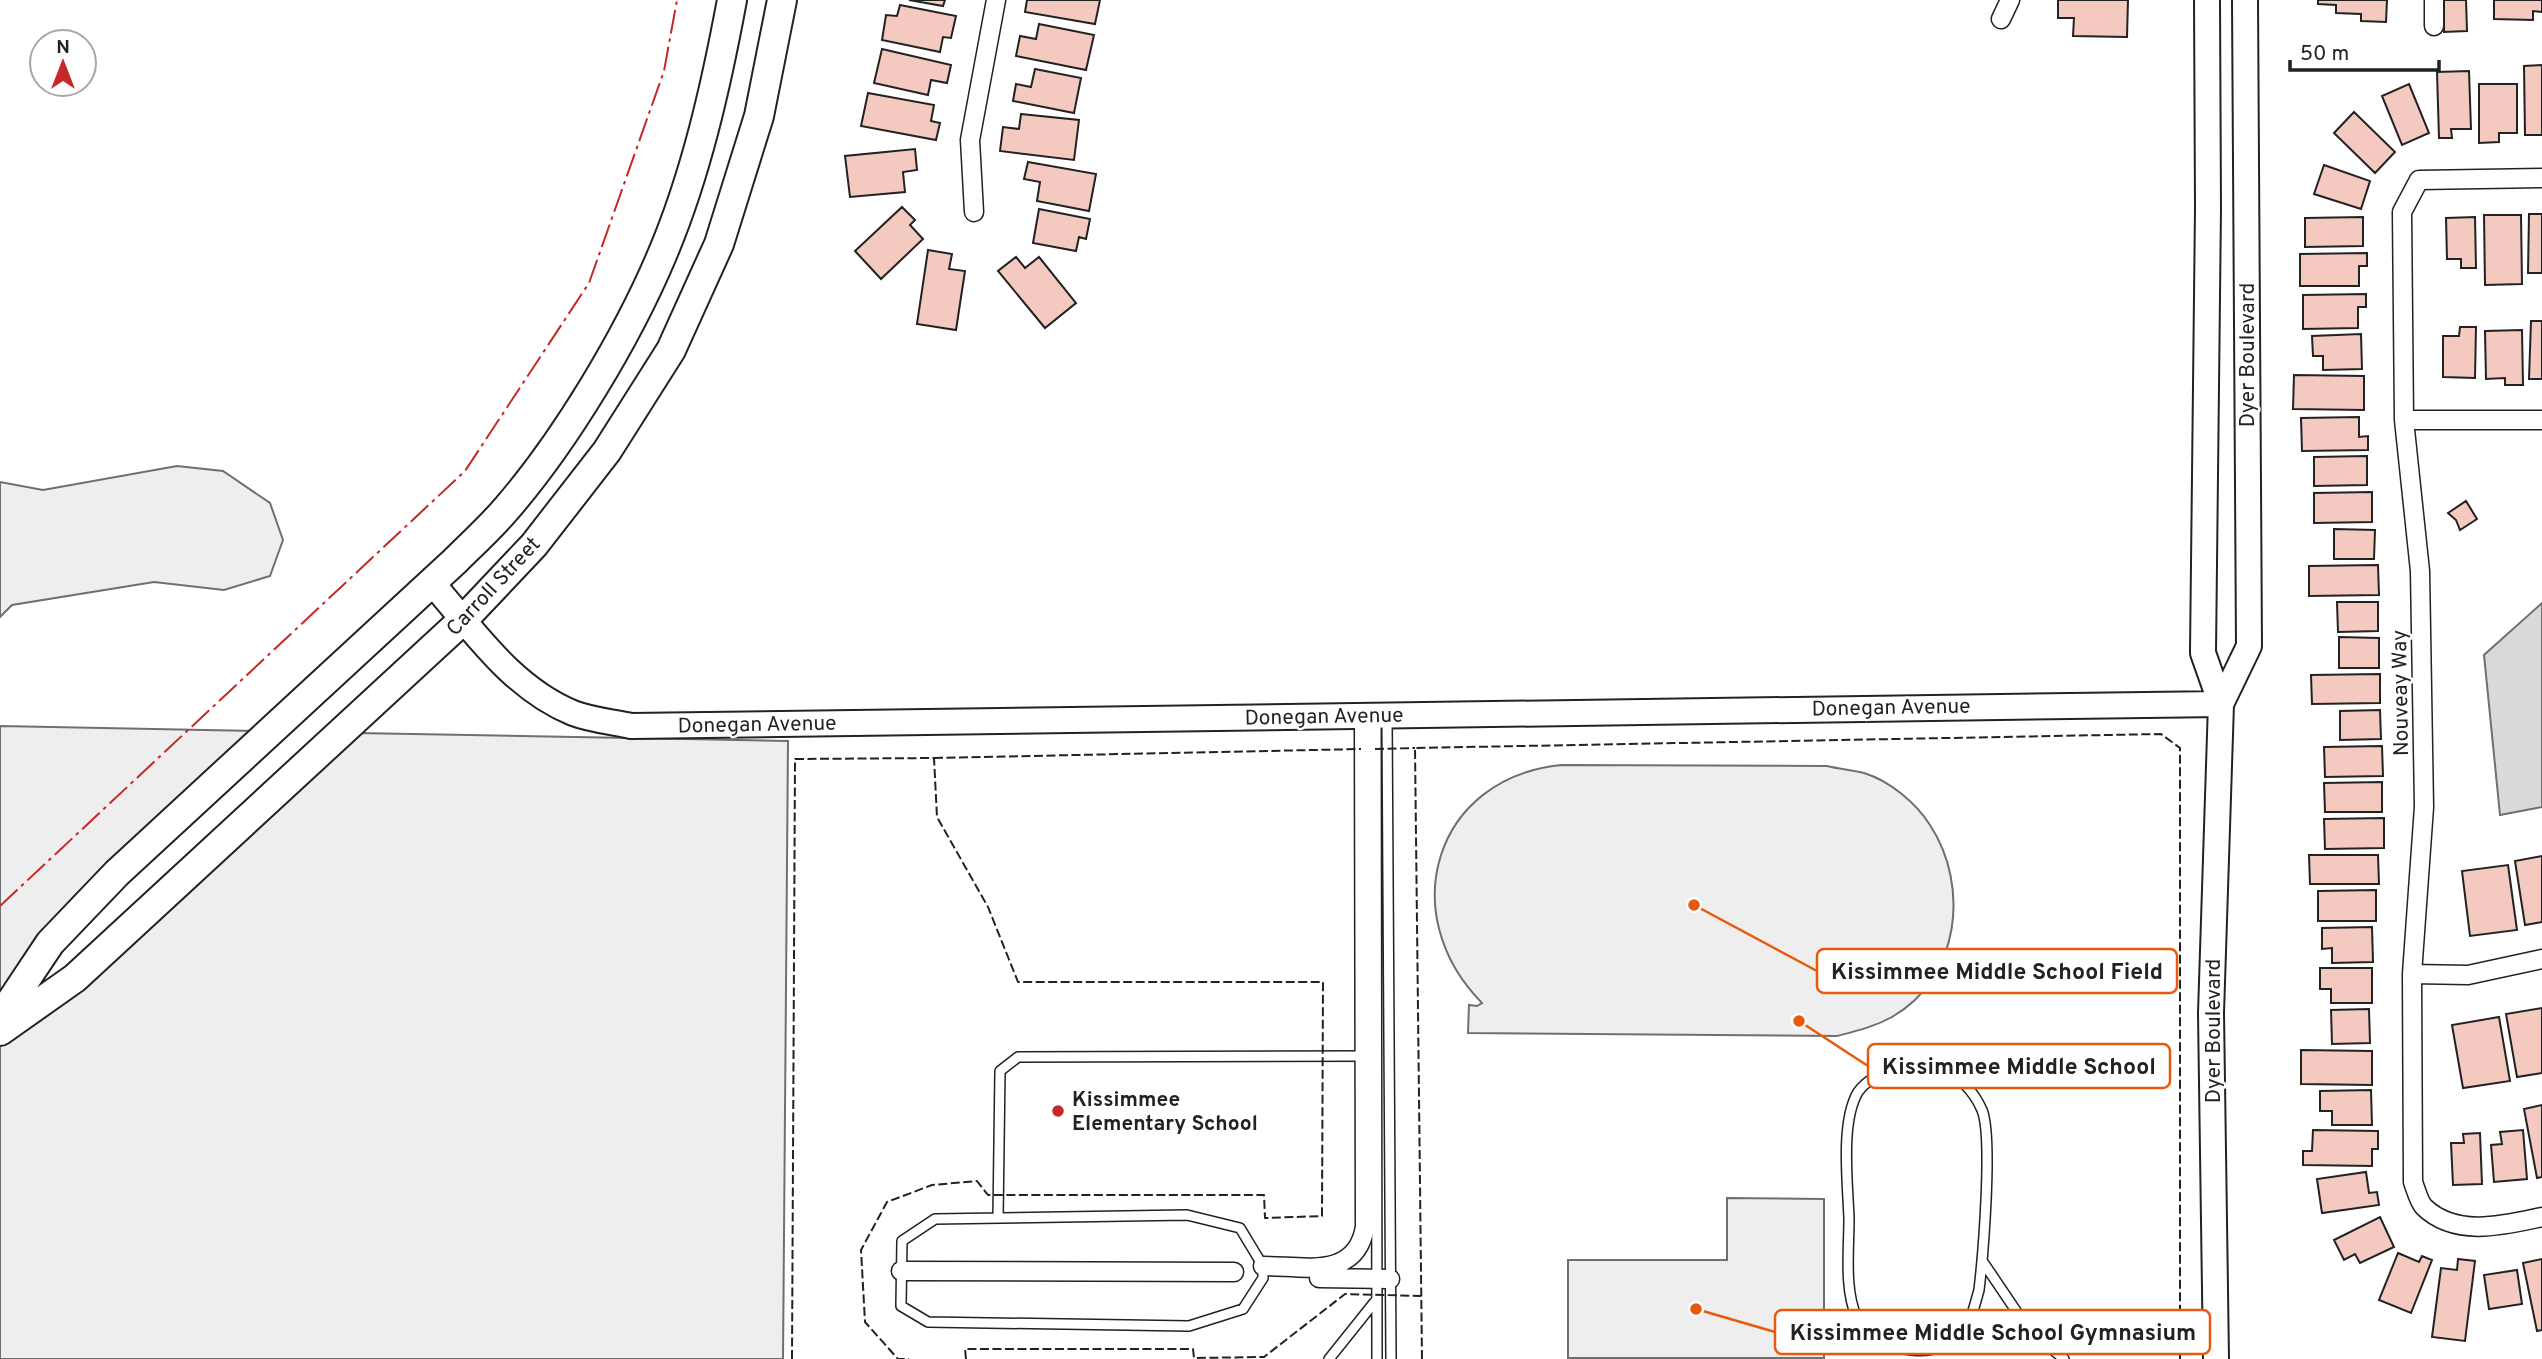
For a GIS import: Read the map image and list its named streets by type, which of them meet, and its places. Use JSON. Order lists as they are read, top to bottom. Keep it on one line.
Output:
{"streets":{"main road":["Dyer Boulevard","Carroll Street","Donegan Avenue"],"street":["Nouveay Way"]},"crossings":[["Dyer Boulevard","Donegan Avenue"],["Carroll Street","Donegan Avenue"]],"places":["Kissimmee Middle School Field","Kissimmee Middle School","Kissimmee Elementary School","Kissimmee Middle School Gymnasium"],"scale_bar":"50 m","north":"top"}
